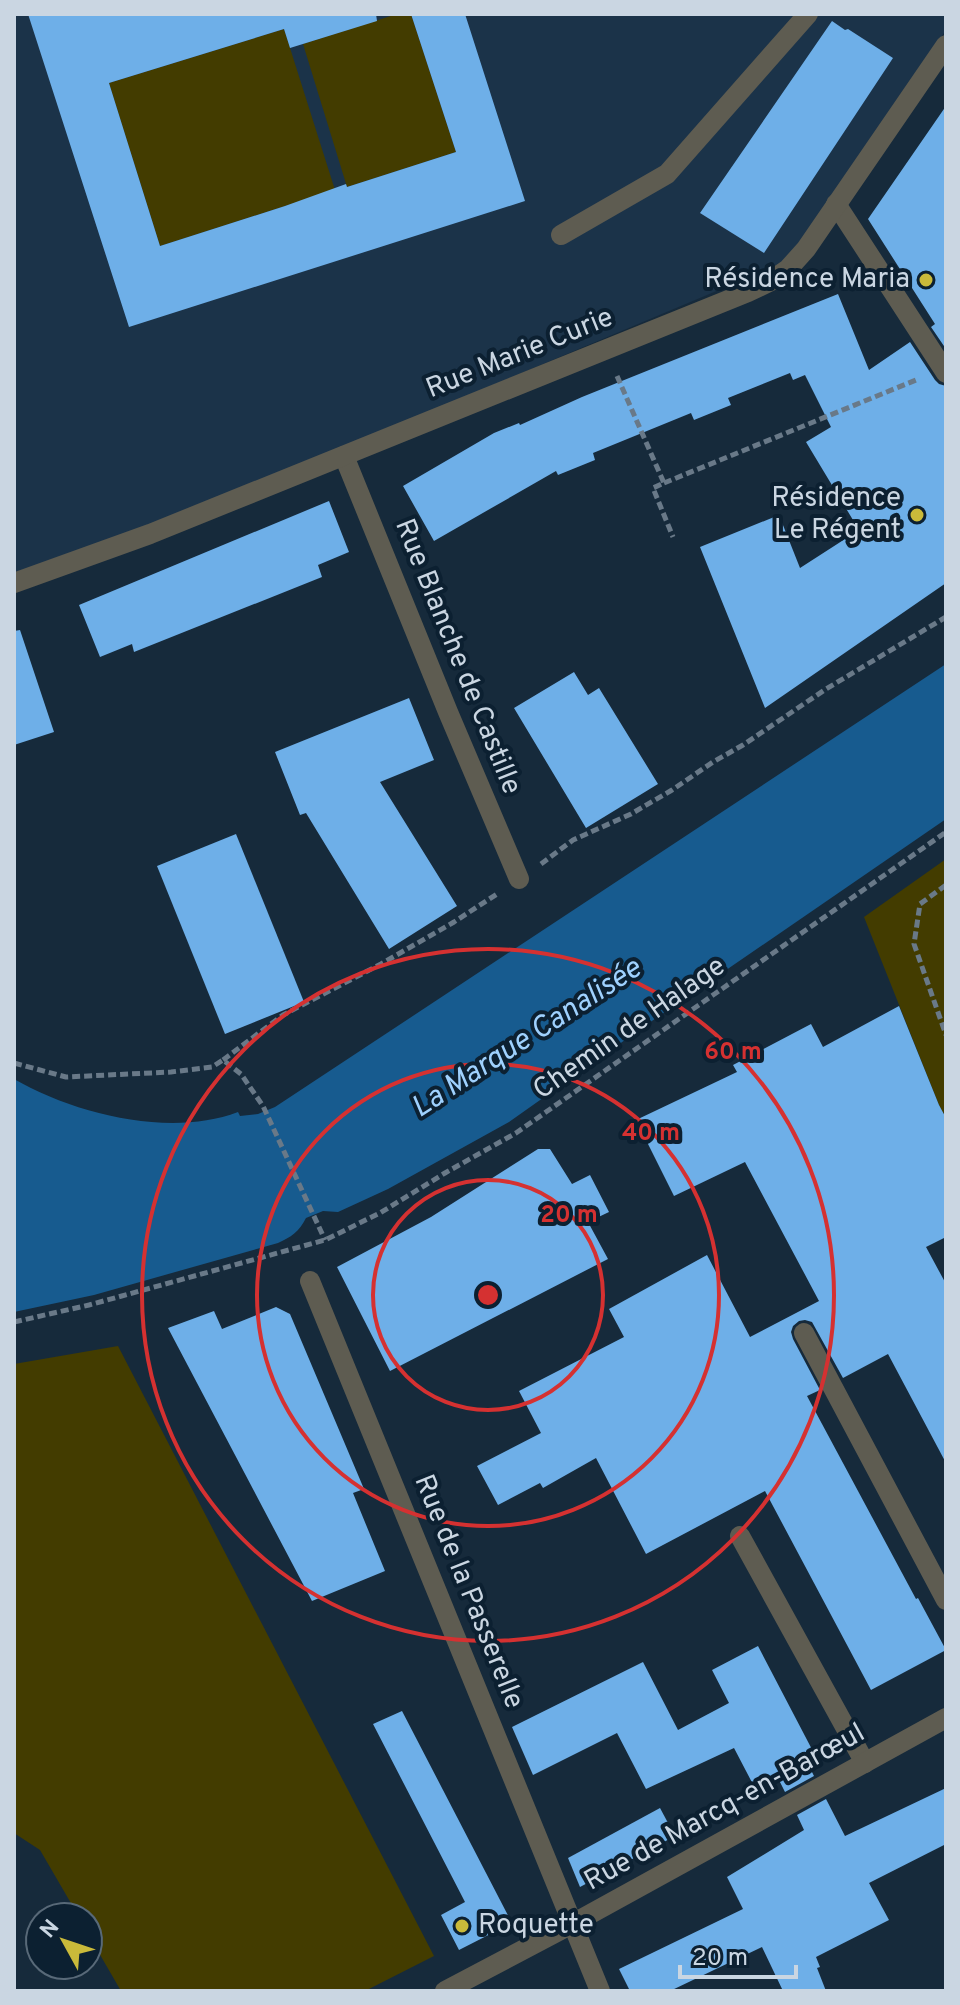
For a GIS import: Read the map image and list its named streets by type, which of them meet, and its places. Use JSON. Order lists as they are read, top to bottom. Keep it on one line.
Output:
{"streets":{"street":["Rue Marie Curie","Rue Blanche de Castille","Rue de la Passerelle","Rue de Marcq-en-Barœul"],"path":["Chemin de Halage"]},"crossings":[["Rue Marie Curie","Rue Blanche de Castille"],["Rue de la Passerelle","Rue de Marcq-en-Barœul"]],"water":["La Marque Canalisée"],"places":["Résidence Maria","Résidence Le Régent","Roquette"],"scale_bar":"20 m","north":"top left","rings":["60 m","40 m","20 m"]}
